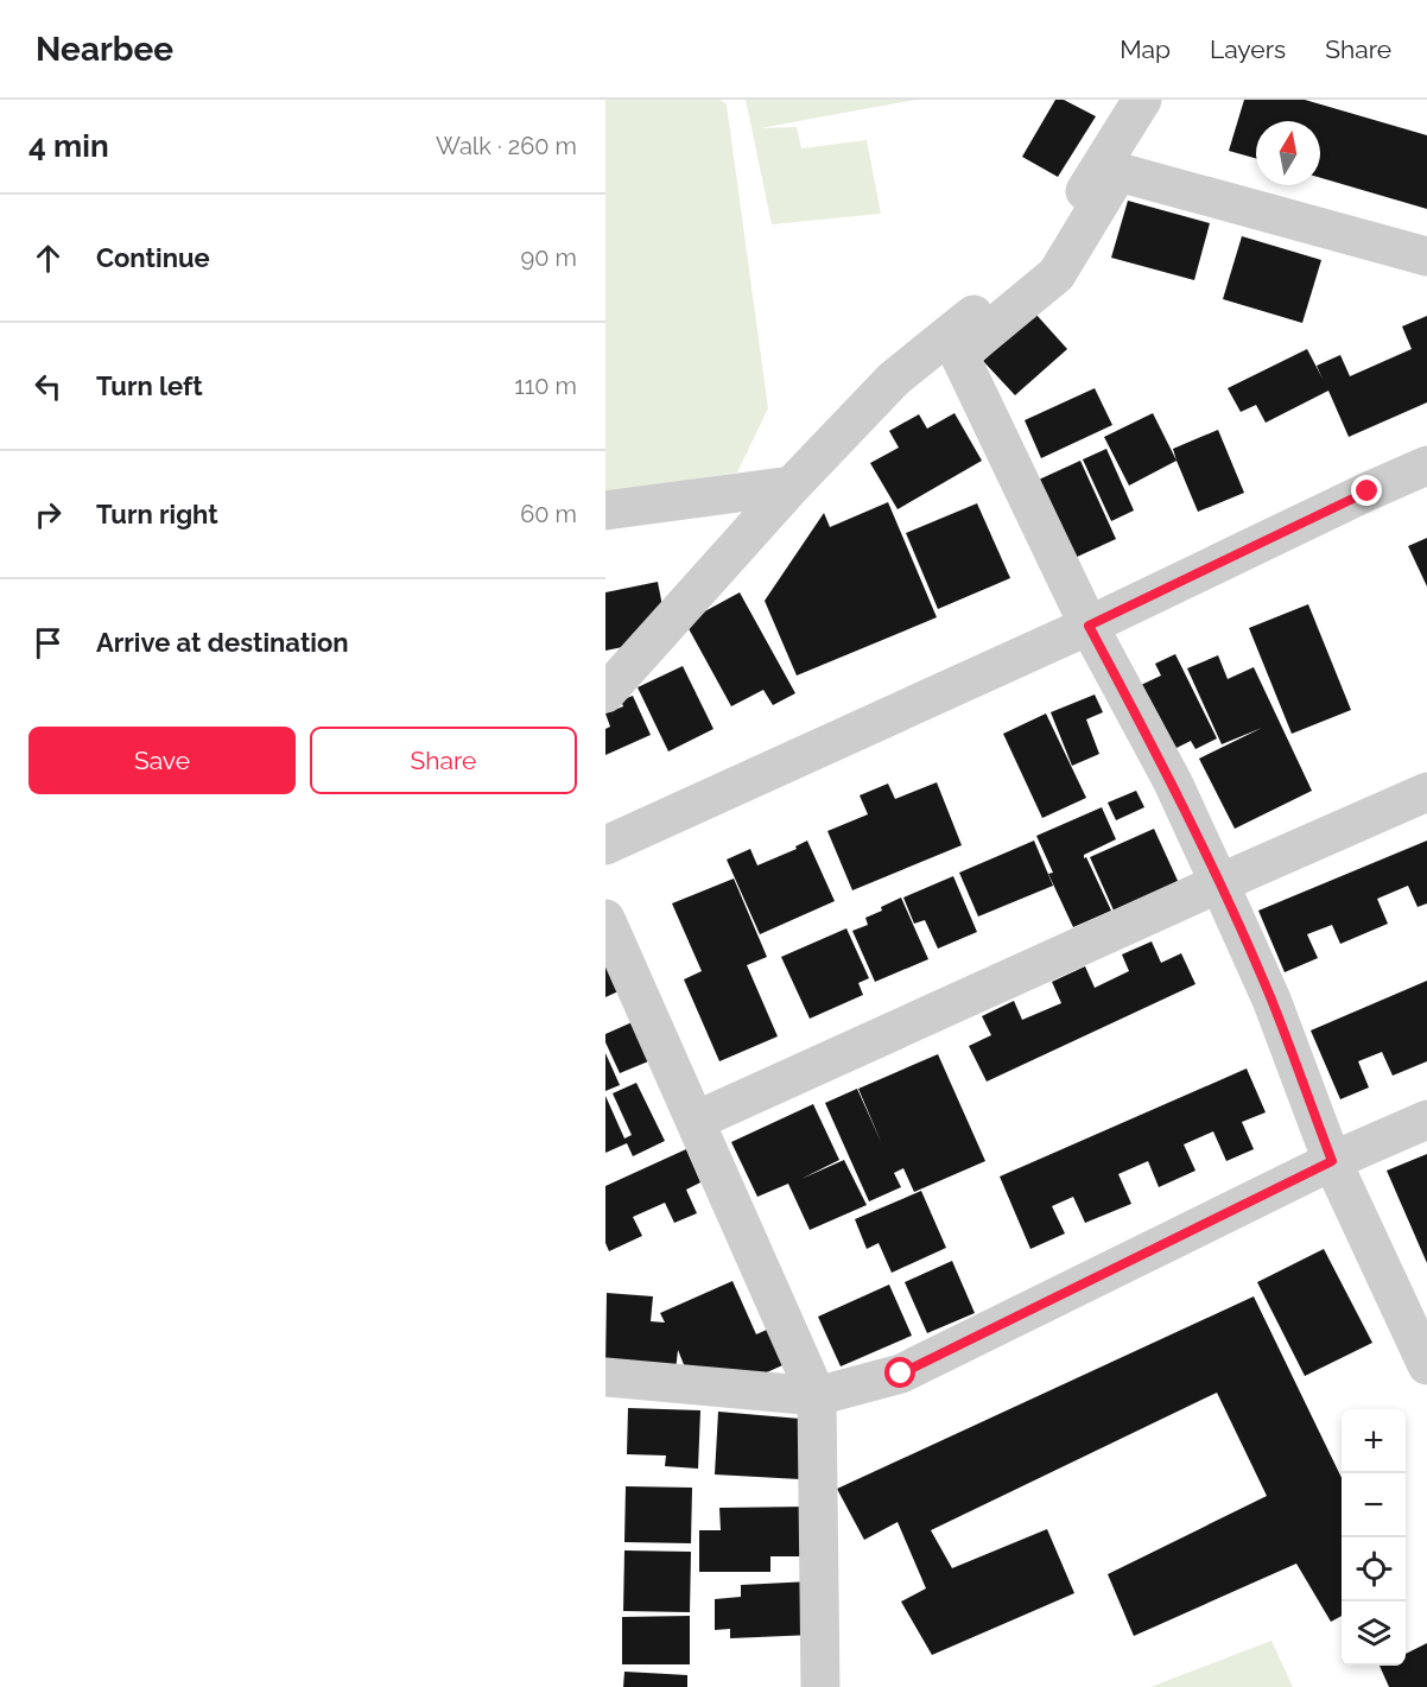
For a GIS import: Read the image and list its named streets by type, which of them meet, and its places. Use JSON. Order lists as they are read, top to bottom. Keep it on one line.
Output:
{"north":"top","page":{"header":"Nearbee","nav":["Map","Layers","Share"],"heading":["4 min","Walk · 260 m"],"list":[["Continue","90 m"],["Turn left","110 m"],["Turn right","60 m"],"Arrive at destination"],"buttons":["Save","Share"],"map_buttons":["+","−"]}}
